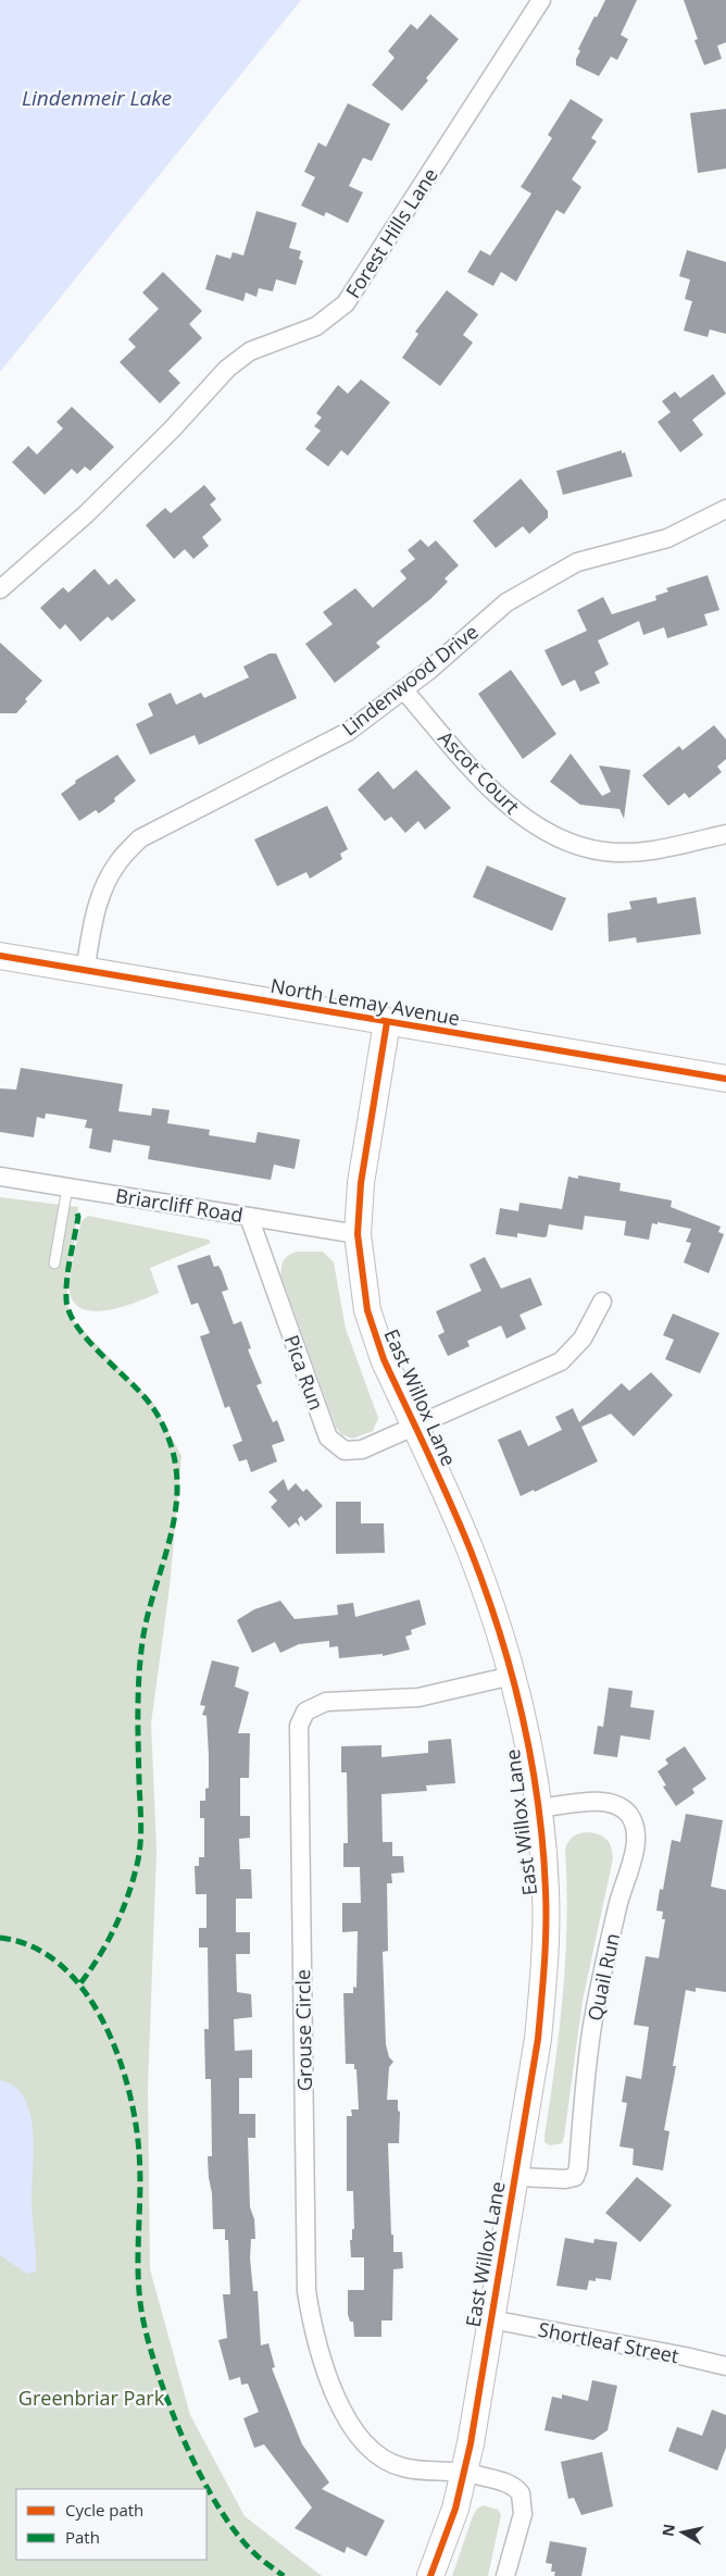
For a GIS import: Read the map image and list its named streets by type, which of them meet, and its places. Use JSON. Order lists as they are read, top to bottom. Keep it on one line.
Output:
{"streets":{"main road":["North Lemay Avenue","East Willox Lane"],"street":["Forest Hills Lane","Lindenwood Drive","Ascot Court","Briarcliff Road","Pica Run","Quail Run","Grouse Circle","Shortleaf Street"]},"crossings":[["Lindenwood Drive","Ascot Court"],["Lindenwood Drive","North Lemay Avenue"],["North Lemay Avenue","East Willox Lane"],["Briarcliff Road","Pica Run"],["Briarcliff Road","East Willox Lane"],["Pica Run","East Willox Lane"],["East Willox Lane","Quail Run"],["East Willox Lane","Grouse Circle"],["East Willox Lane","Shortleaf Street"]],"water":["Lindenmeir Lake"],"parks":["Greenbriar Park"],"legend":["Cycle path","Path"],"north":"left"}
